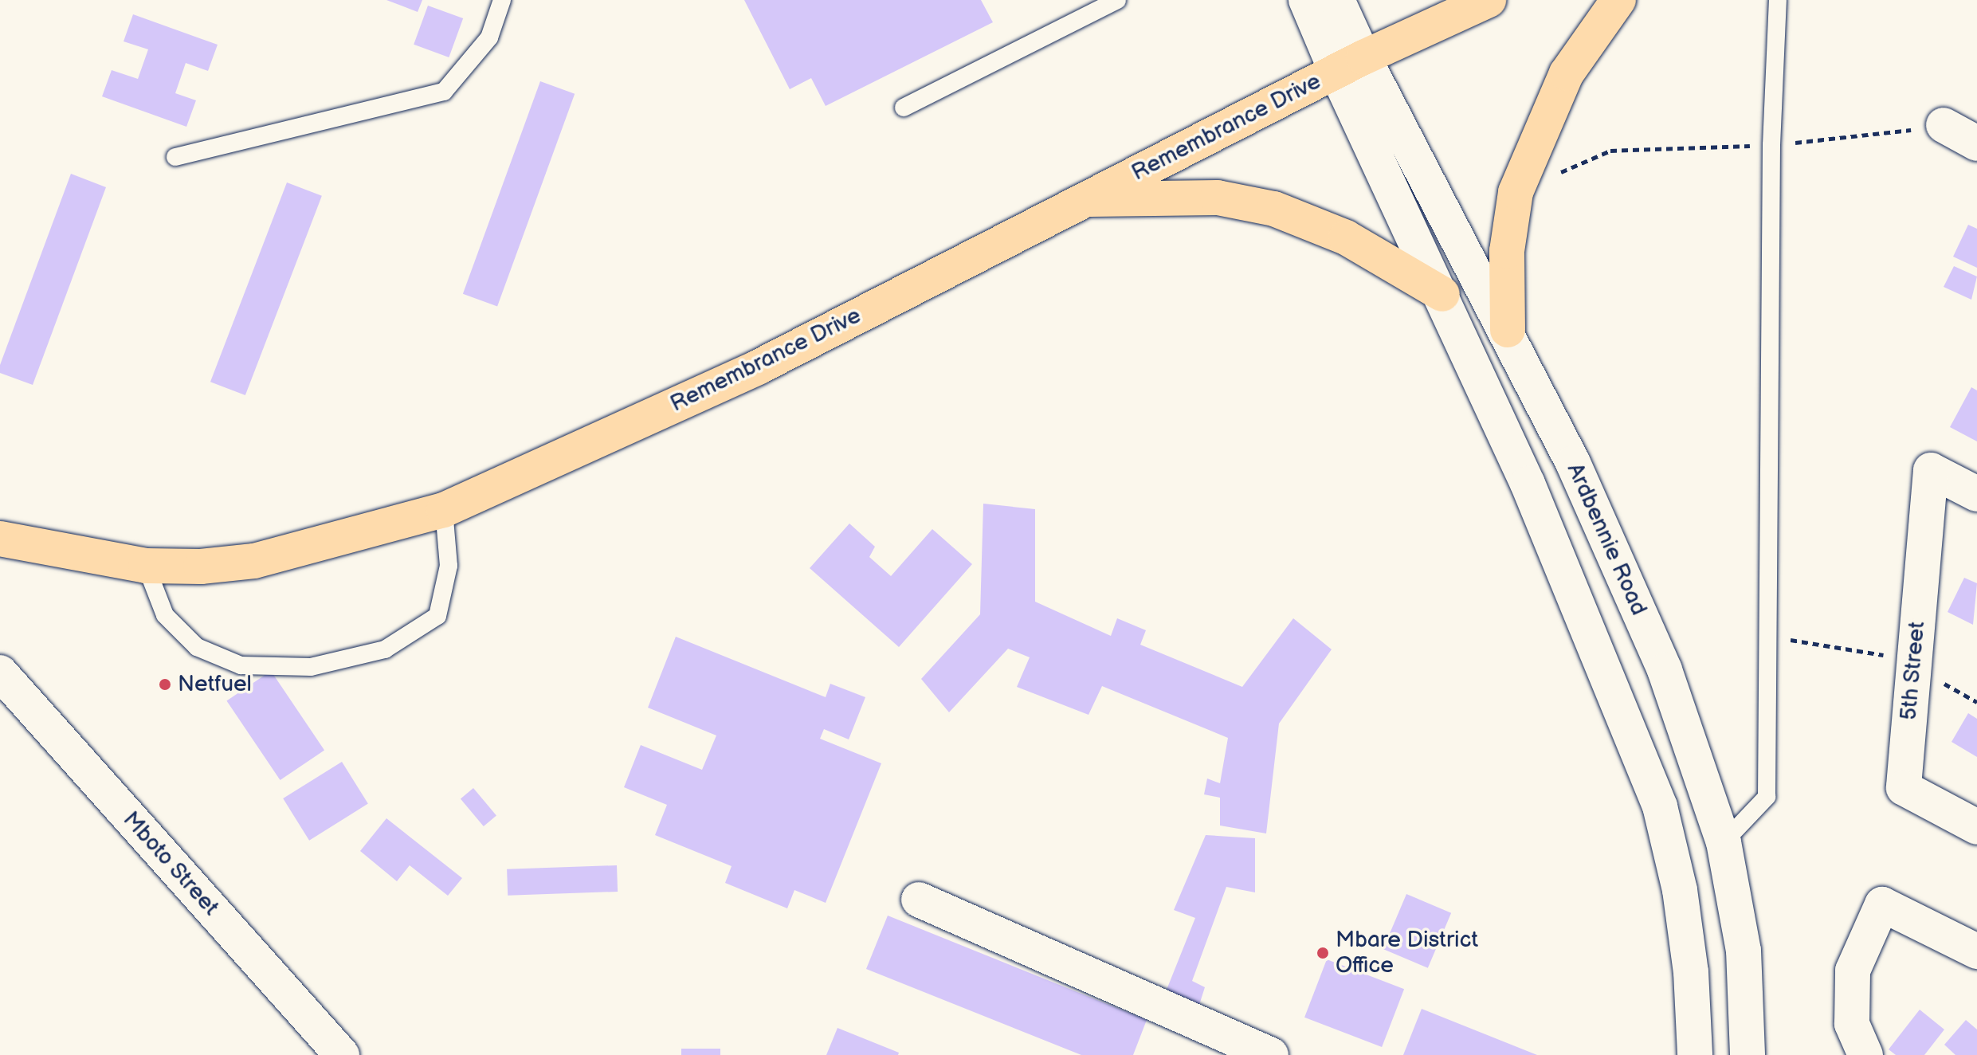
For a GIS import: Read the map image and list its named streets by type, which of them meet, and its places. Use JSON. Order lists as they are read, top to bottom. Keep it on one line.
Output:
{"streets":{"main road":["Remembrance Drive","Ardbennie Road","5th Street","Mboto Street"]},"crossings":[["Remembrance Drive","Ardbennie Road"]],"places":["Netfuel","Mbare District Office"]}
